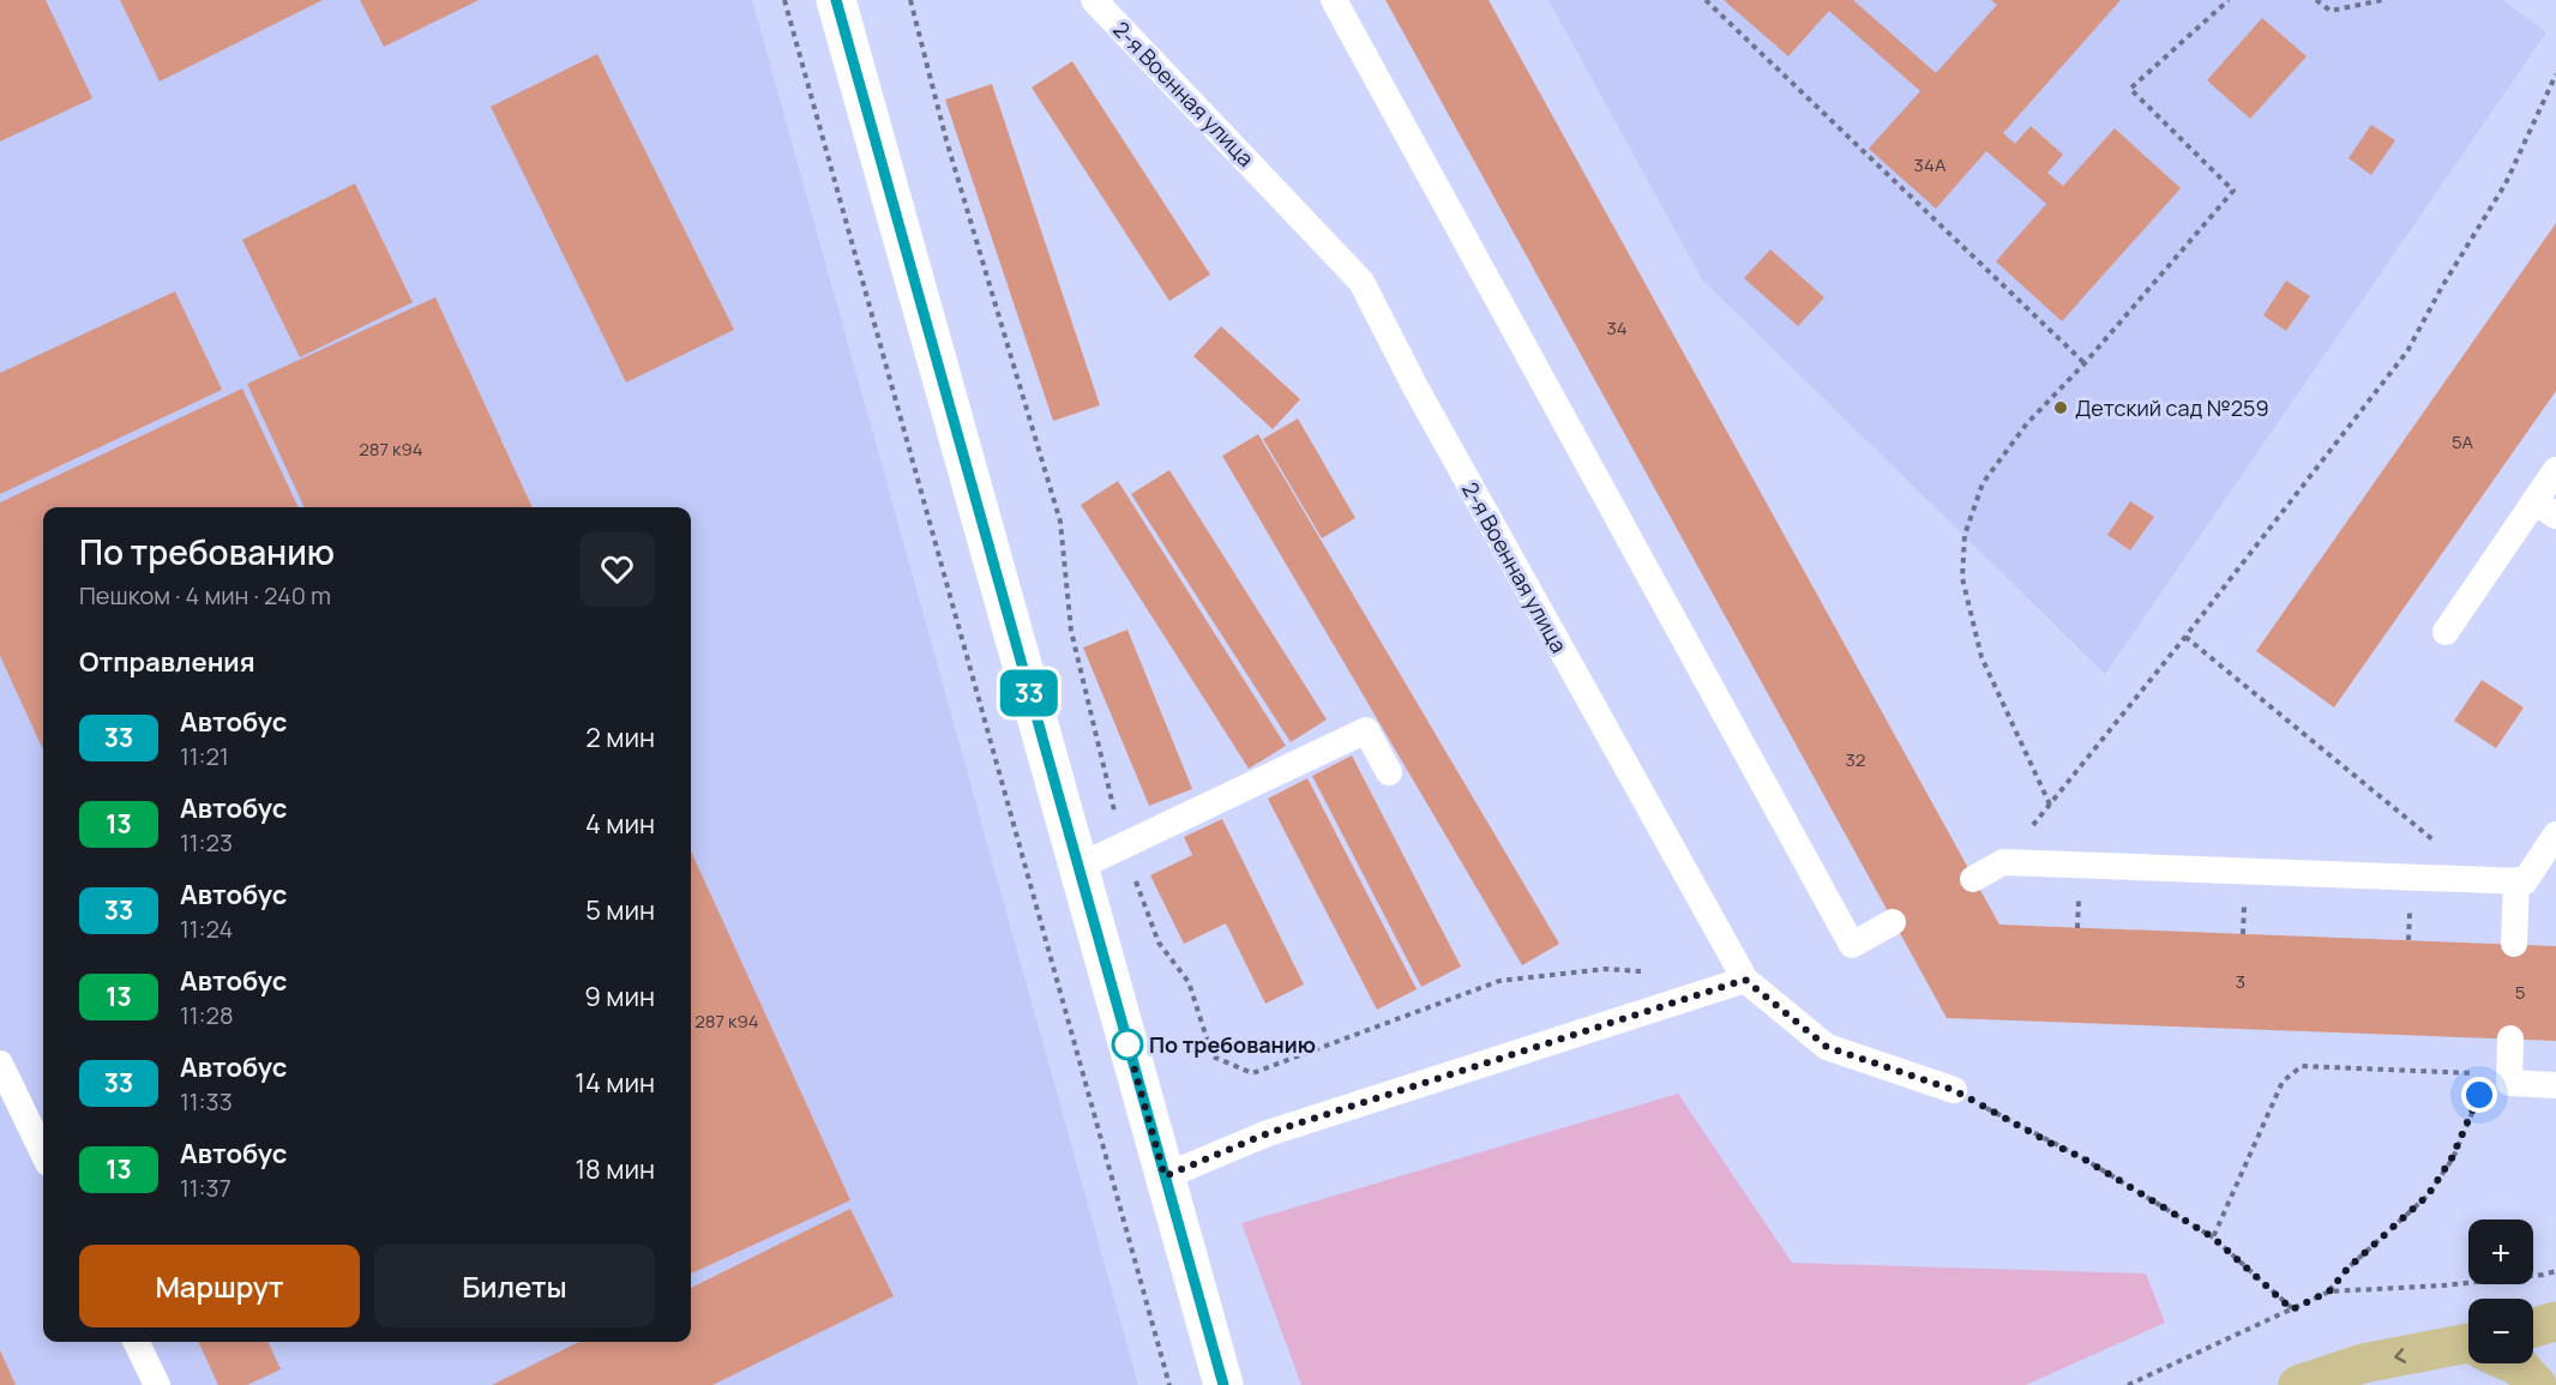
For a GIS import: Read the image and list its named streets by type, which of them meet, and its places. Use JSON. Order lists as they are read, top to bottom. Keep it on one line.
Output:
{"streets":{"lane":["2-я Военная улица"]},"places":["Детский сад №259","По требованию"],"lines":["bus line 33"],"house_numbers":["34А","34","5А","287 к94","32","3","5","287 к94"],"page":{"on_map":"33","heading":[["По требованию","Пешком · 4 мин · 240 m"],"Отправления"],"list":[{"mark":"33","name":"Автобус","note":"11:21","value":"2 мин"},{"mark":"13","name":"Автобус","note":"11:23","value":"4 мин"},{"mark":"33","name":"Автобус","note":"11:24","value":"5 мин"},{"mark":"13","name":"Автобус","note":"11:28","value":"9 мин"},{"mark":"33","name":"Автобус","note":"11:33","value":"14 мин"},{"mark":"13","name":"Автобус","note":"11:37","value":"18 мин"}],"map_buttons":["+","−"],"buttons":["Маршрут","Билеты"]}}
